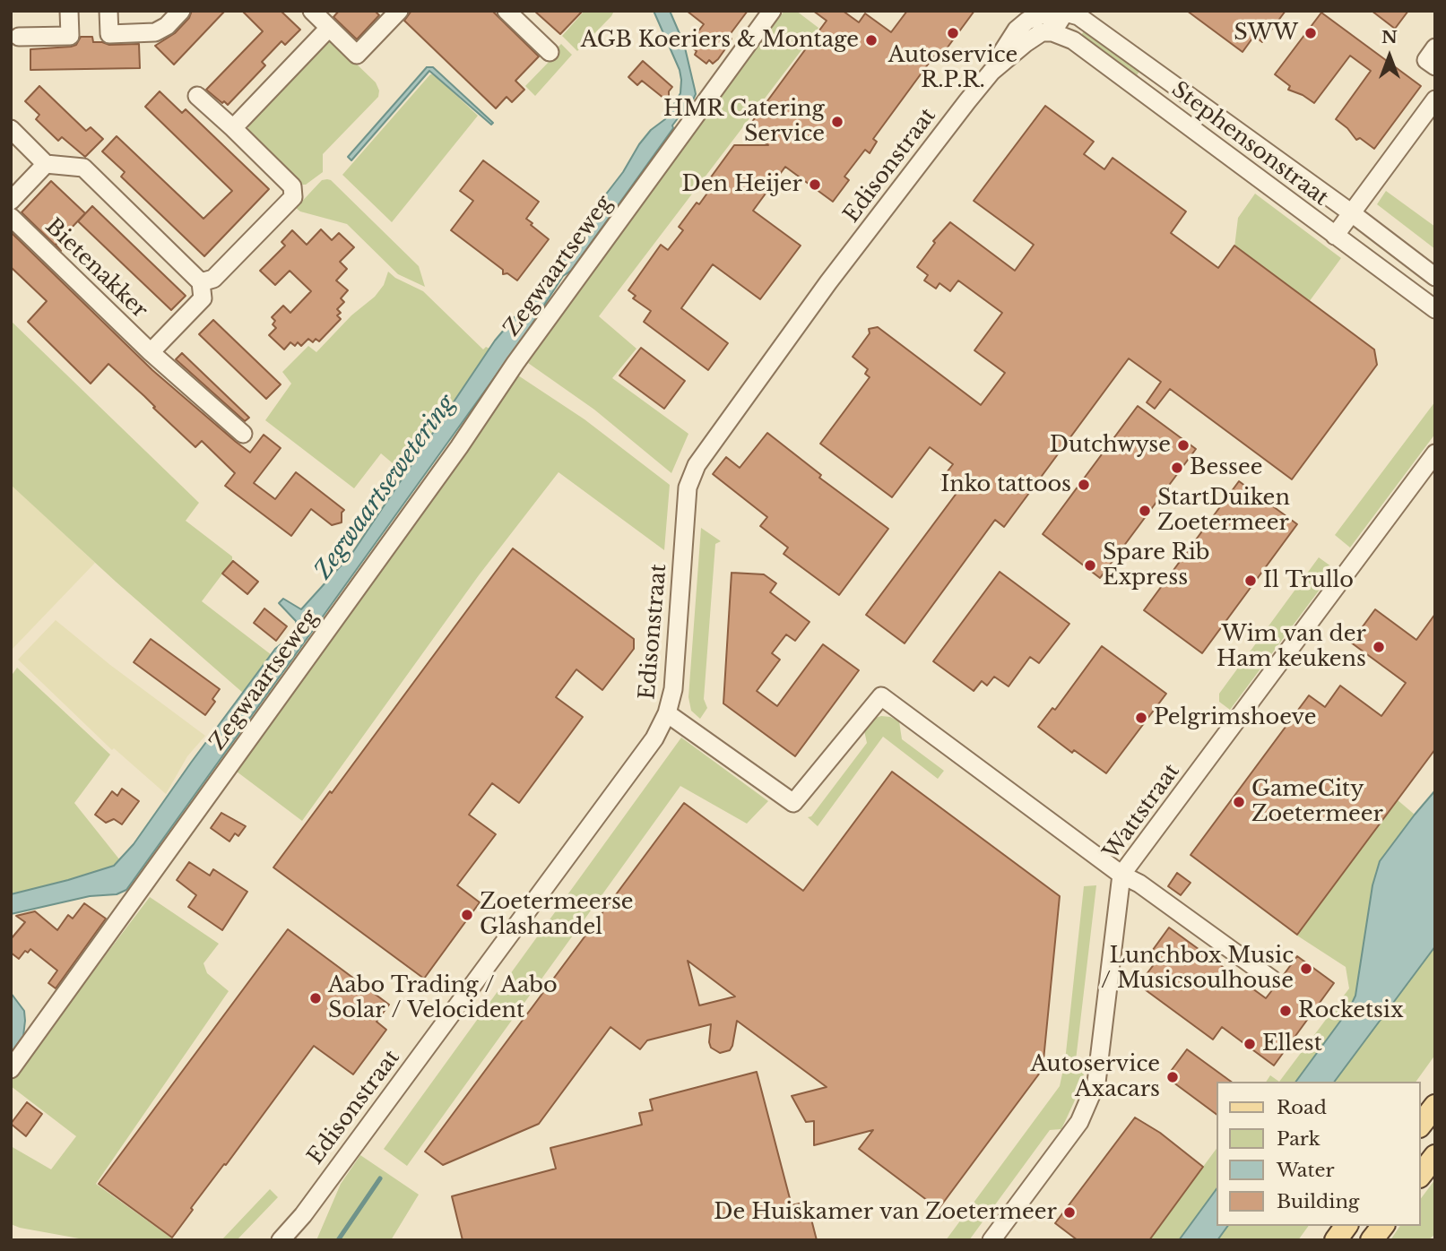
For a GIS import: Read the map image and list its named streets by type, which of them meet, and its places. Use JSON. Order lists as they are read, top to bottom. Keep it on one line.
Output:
{"streets":{"street":["Stephensonstraat","Edisonstraat","Zegwaartseweg","Bietenakker","Wattstraat"]},"crossings":[["Stephensonstraat","Edisonstraat"]],"water":["Zegwaartsewetering"],"places":["Autoservice R.P.R.","SWW","AGB Koeriers & Montage","HMR Catering Service","Den Heijer","Dutchwyse","Bessee","Inko tattoos","StartDuiken Zoetermeer","Spare Rib Express","Il Trullo","Wim van der Ham keukens","Pelgrimshoeve","GameCity Zoetermeer","Zoetermeerse Glashandel","Lunchbox Music / Musicsoulhouse","Aabo Trading / Aabo Solar / Velocident","Rocketsix","Ellest","Autoservice Axacars","De Huiskamer van Zoetermeer"],"legend":["Road","Park","Water","Building"],"north":"top"}
